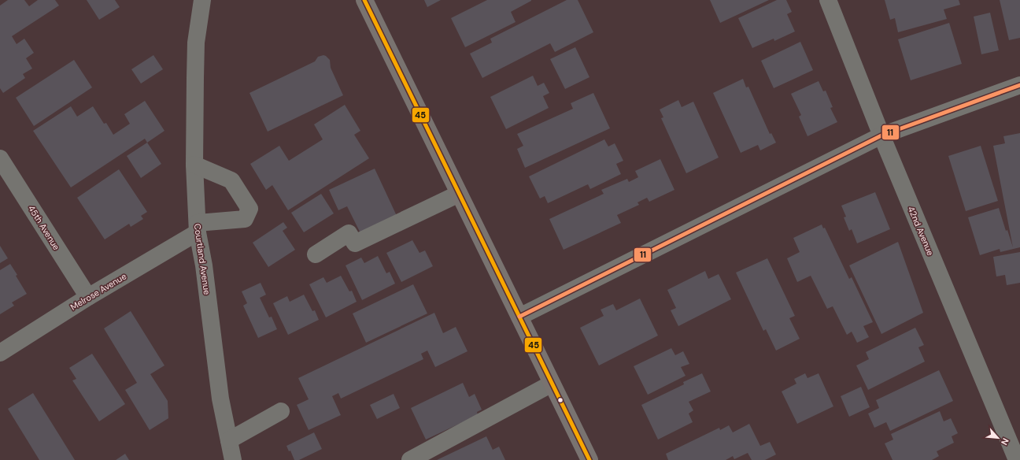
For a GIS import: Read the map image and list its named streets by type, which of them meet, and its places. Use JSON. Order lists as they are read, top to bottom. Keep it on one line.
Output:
{"streets":{"street":["45th Avenue","42nd Avenue","Courtland Avenue","Melrose Avenue"]},"crossings":[["45th Avenue","Melrose Avenue"],["Courtland Avenue","Melrose Avenue"]],"lines":["transit line 45","transit line 11"],"north":"bottom right"}
